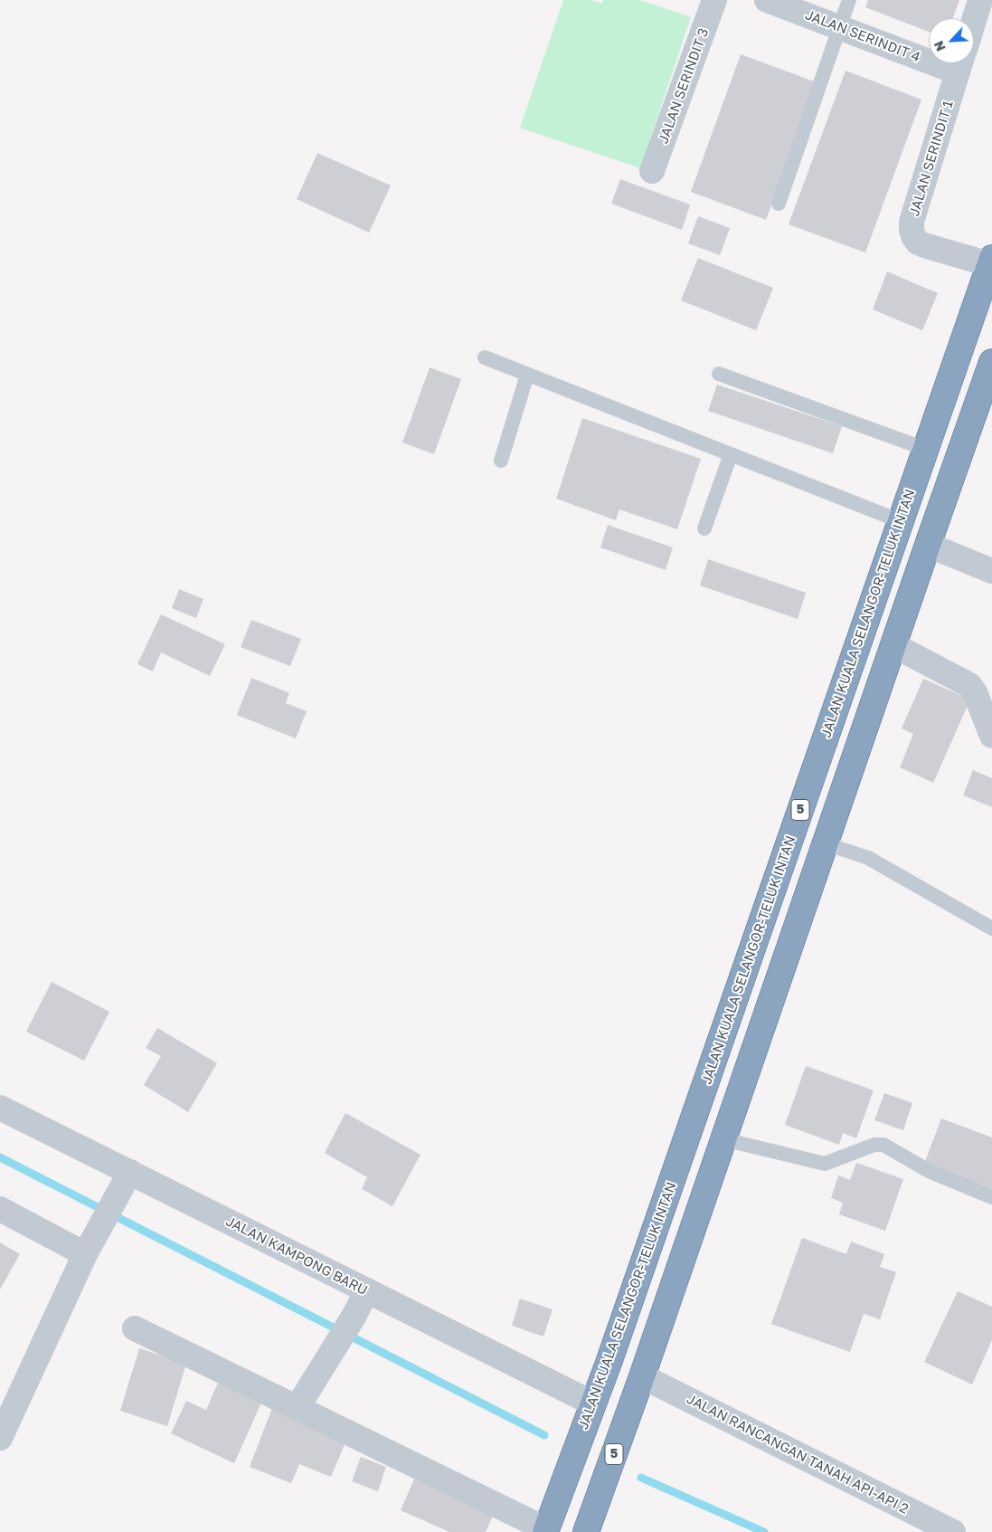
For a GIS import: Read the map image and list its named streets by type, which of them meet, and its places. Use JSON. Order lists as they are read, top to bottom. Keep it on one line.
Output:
{"streets":{"highway":["JALAN KUALA SELANGOR-TELUK INTAN","5"],"street":["JALAN SERINDIT 4","JALAN SERINDIT 3","JALAN SERINDIT 1","JALAN KAMPONG BARU","JALAN RANCANGAN TANAH API-API 2"]},"crossings":[["JALAN SERINDIT 1","JALAN KUALA SELANGOR-TELUK INTAN"],["JALAN KUALA SELANGOR-TELUK INTAN","JALAN KAMPONG BARU"],["5","JALAN RANCANGAN TANAH API-API 2"]],"north":"bottom left"}
